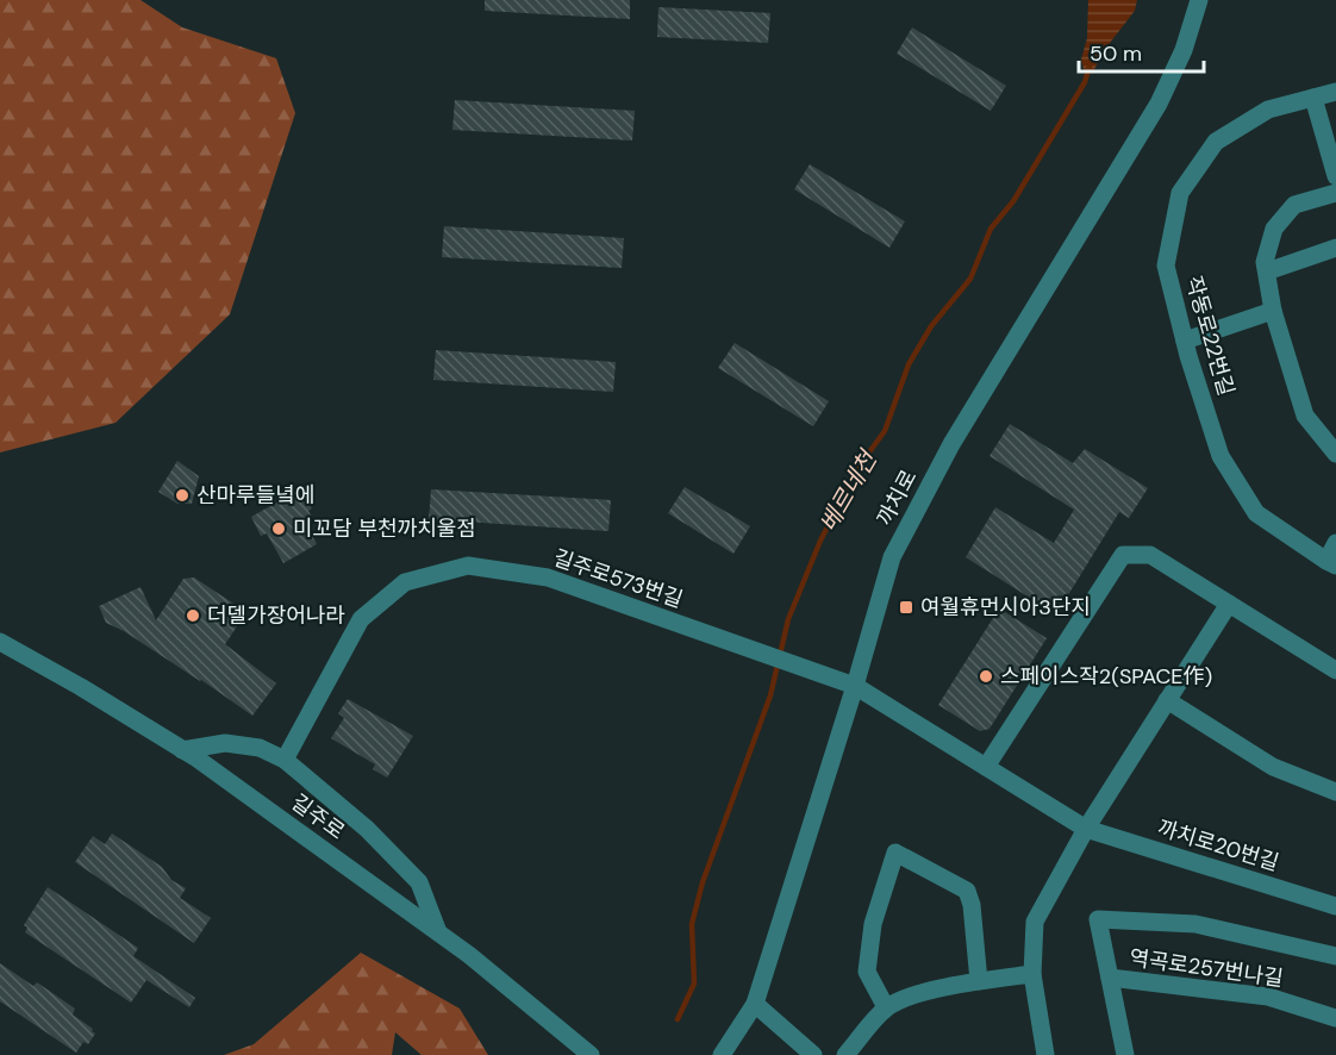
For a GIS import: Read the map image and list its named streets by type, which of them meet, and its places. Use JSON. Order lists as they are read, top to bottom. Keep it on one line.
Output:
{"streets":{"street":["작동로22번길","까치로","길주로573번길","길주로","까치로20번길","역곡로257번나길"]},"crossings":[["까치로","길주로573번길"],["까치로","까치로20번길"],["길주로573번길","까치로20번길"]],"water":["베르네천"],"places":{"other":["산마루들녘에","미꼬담 부천까치울점","더델가장어나라","스페이스작2(SPACE作)"],"transit":["여월휴먼시아3단지"]},"scale_bar":"50 m"}
